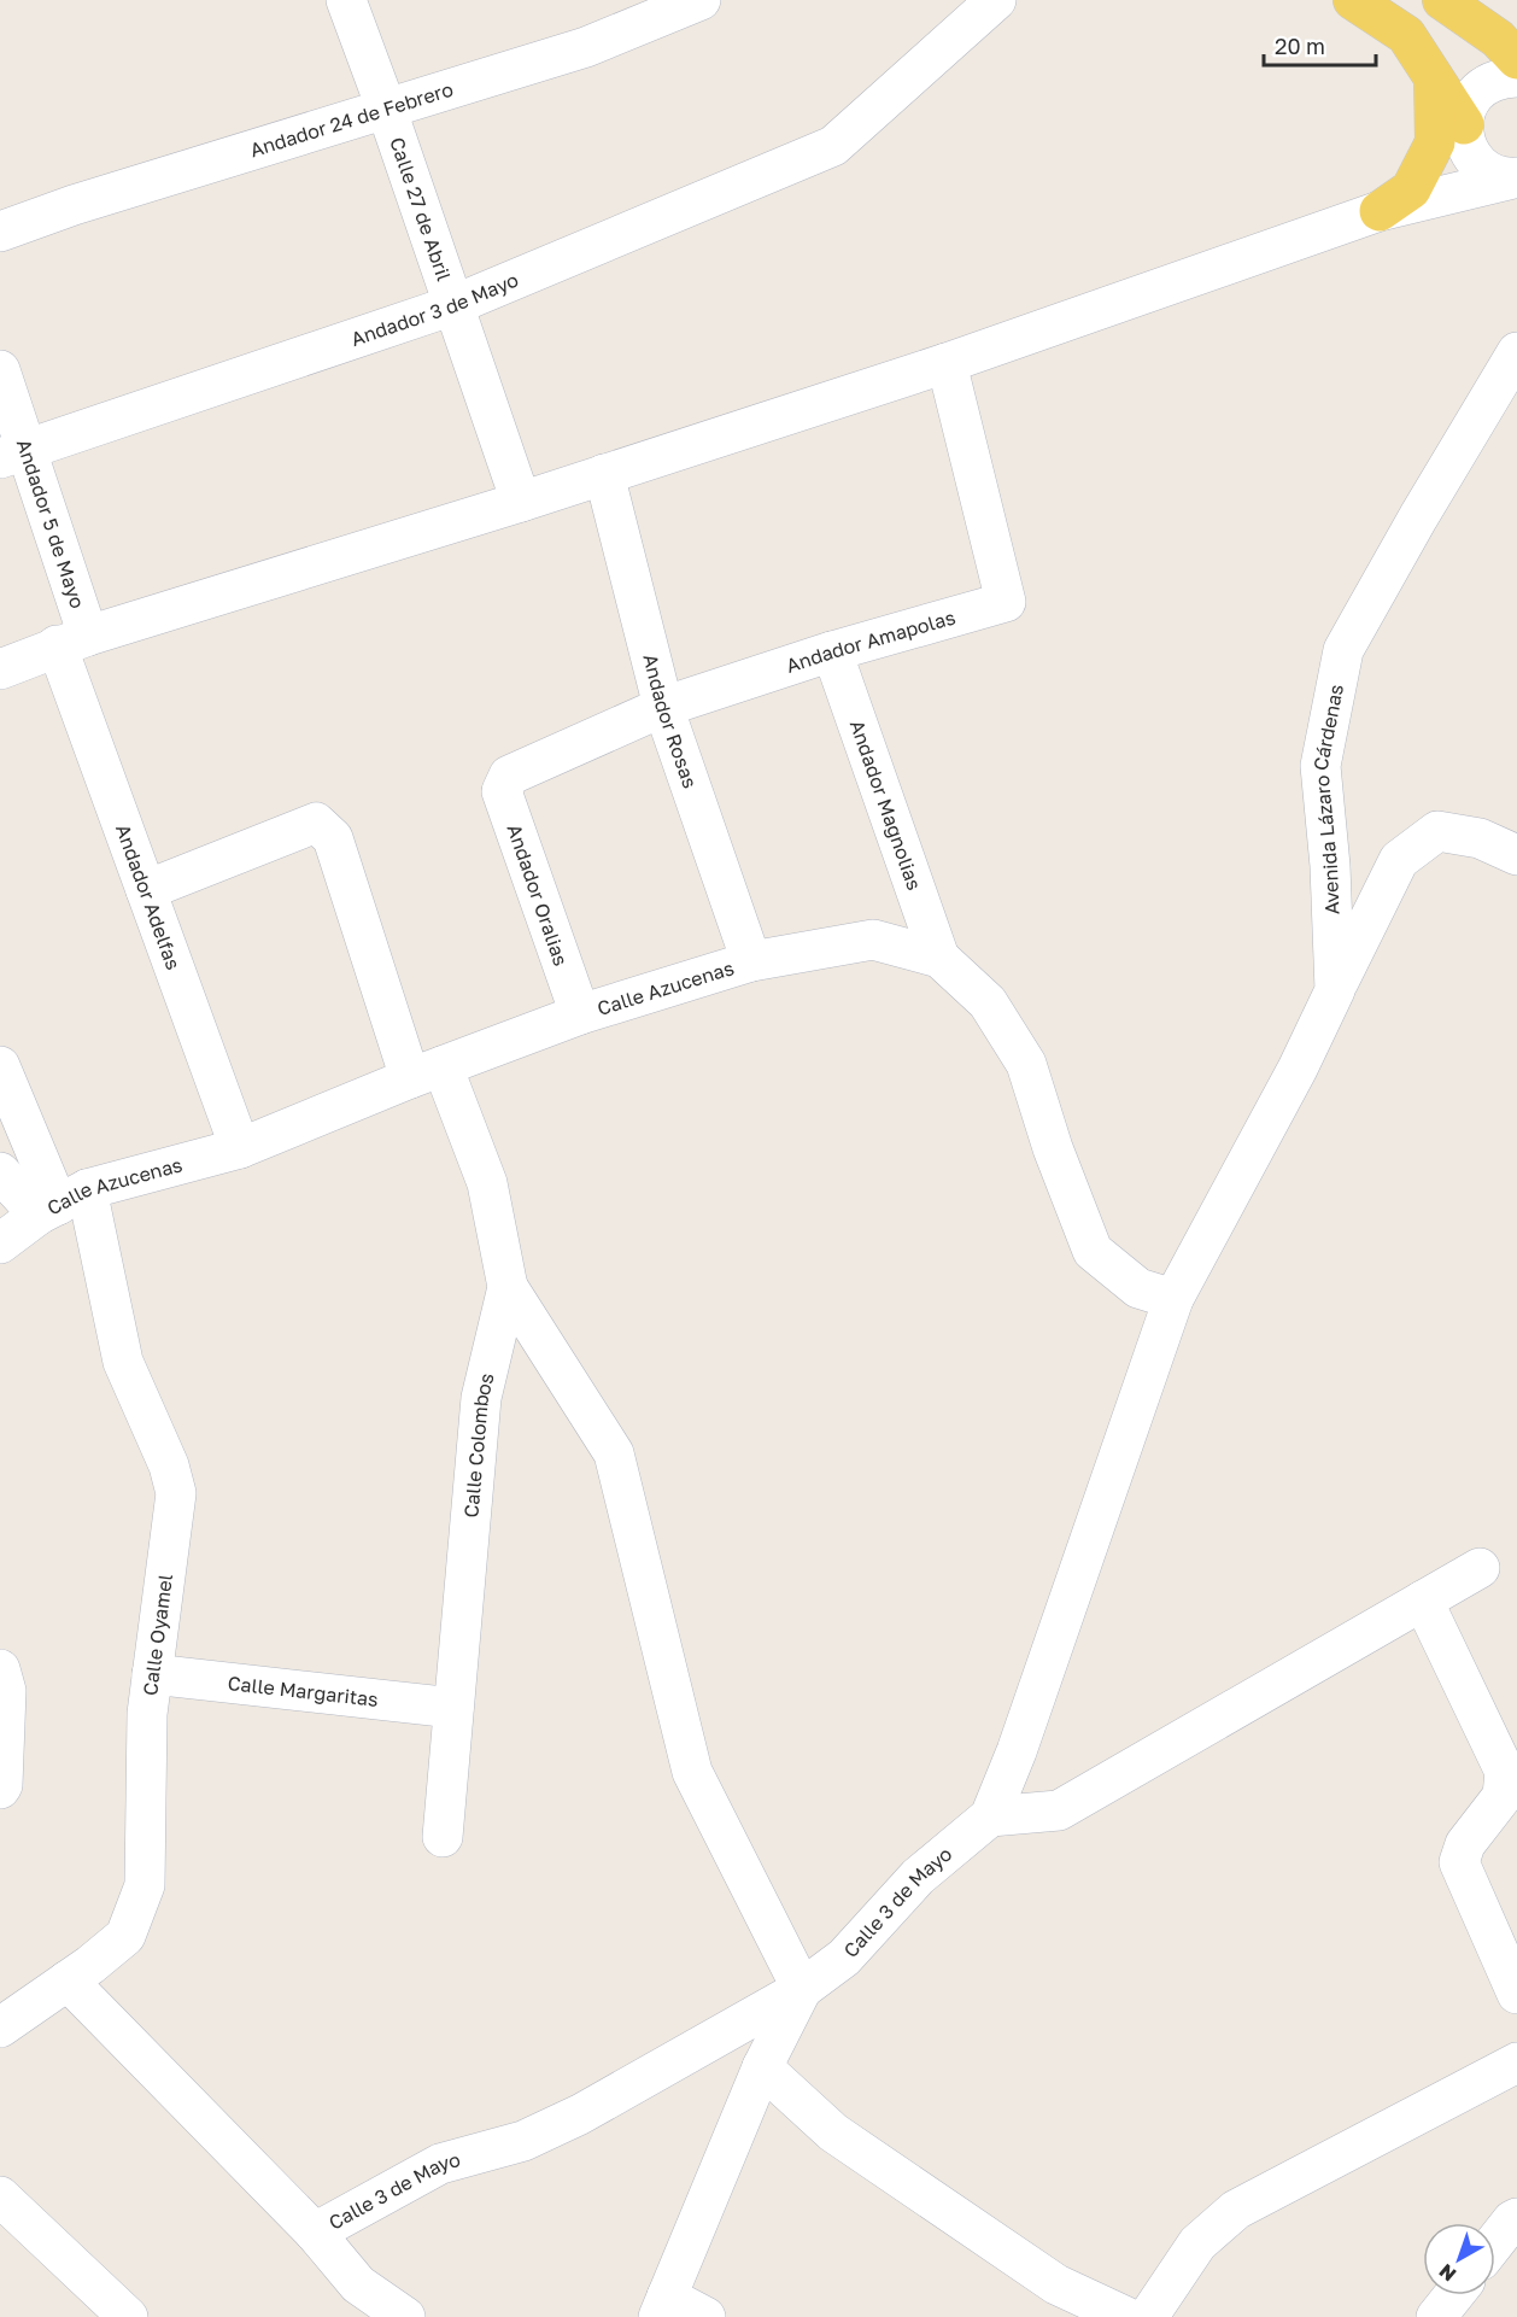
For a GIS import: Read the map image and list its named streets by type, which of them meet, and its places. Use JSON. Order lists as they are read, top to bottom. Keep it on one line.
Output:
{"streets":{"street":["Andador 24 de Febrero","Calle 27 de Abril","Andador 3 de Mayo","Andador 5 de Mayo","Andador Amapolas","Andador Rosas","Avenida Lázaro Cárdenas","Andador Magnolias","Andador Oralias","Andador Adelfas","Calle Azucenas","Calle Colombos","Calle Oyamel","Calle Margaritas","Calle 3 de Mayo"]},"crossings":[["Andador 24 de Febrero","Calle 27 de Abril"],["Calle 27 de Abril","Andador 3 de Mayo"],["Andador 3 de Mayo","Andador 5 de Mayo"],["Andador 5 de Mayo","Andador Adelfas"],["Andador Amapolas","Andador Rosas"],["Andador Amapolas","Andador Magnolias"],["Andador Amapolas","Andador Oralias"],["Andador Rosas","Calle Azucenas"],["Avenida Lázaro Cárdenas","Calle Azucenas"],["Avenida Lázaro Cárdenas","Calle 3 de Mayo"],["Andador Magnolias","Calle Azucenas"],["Andador Oralias","Calle Azucenas"],["Andador Adelfas","Calle Azucenas"],["Andador Adelfas","Calle Colombos"],["Calle Azucenas","Calle Colombos"],["Calle Azucenas","Calle Oyamel"],["Calle Azucenas","Calle 3 de Mayo"],["Calle Colombos","Calle Margaritas"],["Calle Oyamel","Calle Margaritas"]],"scale_bar":"20 m","north":"bottom left"}
